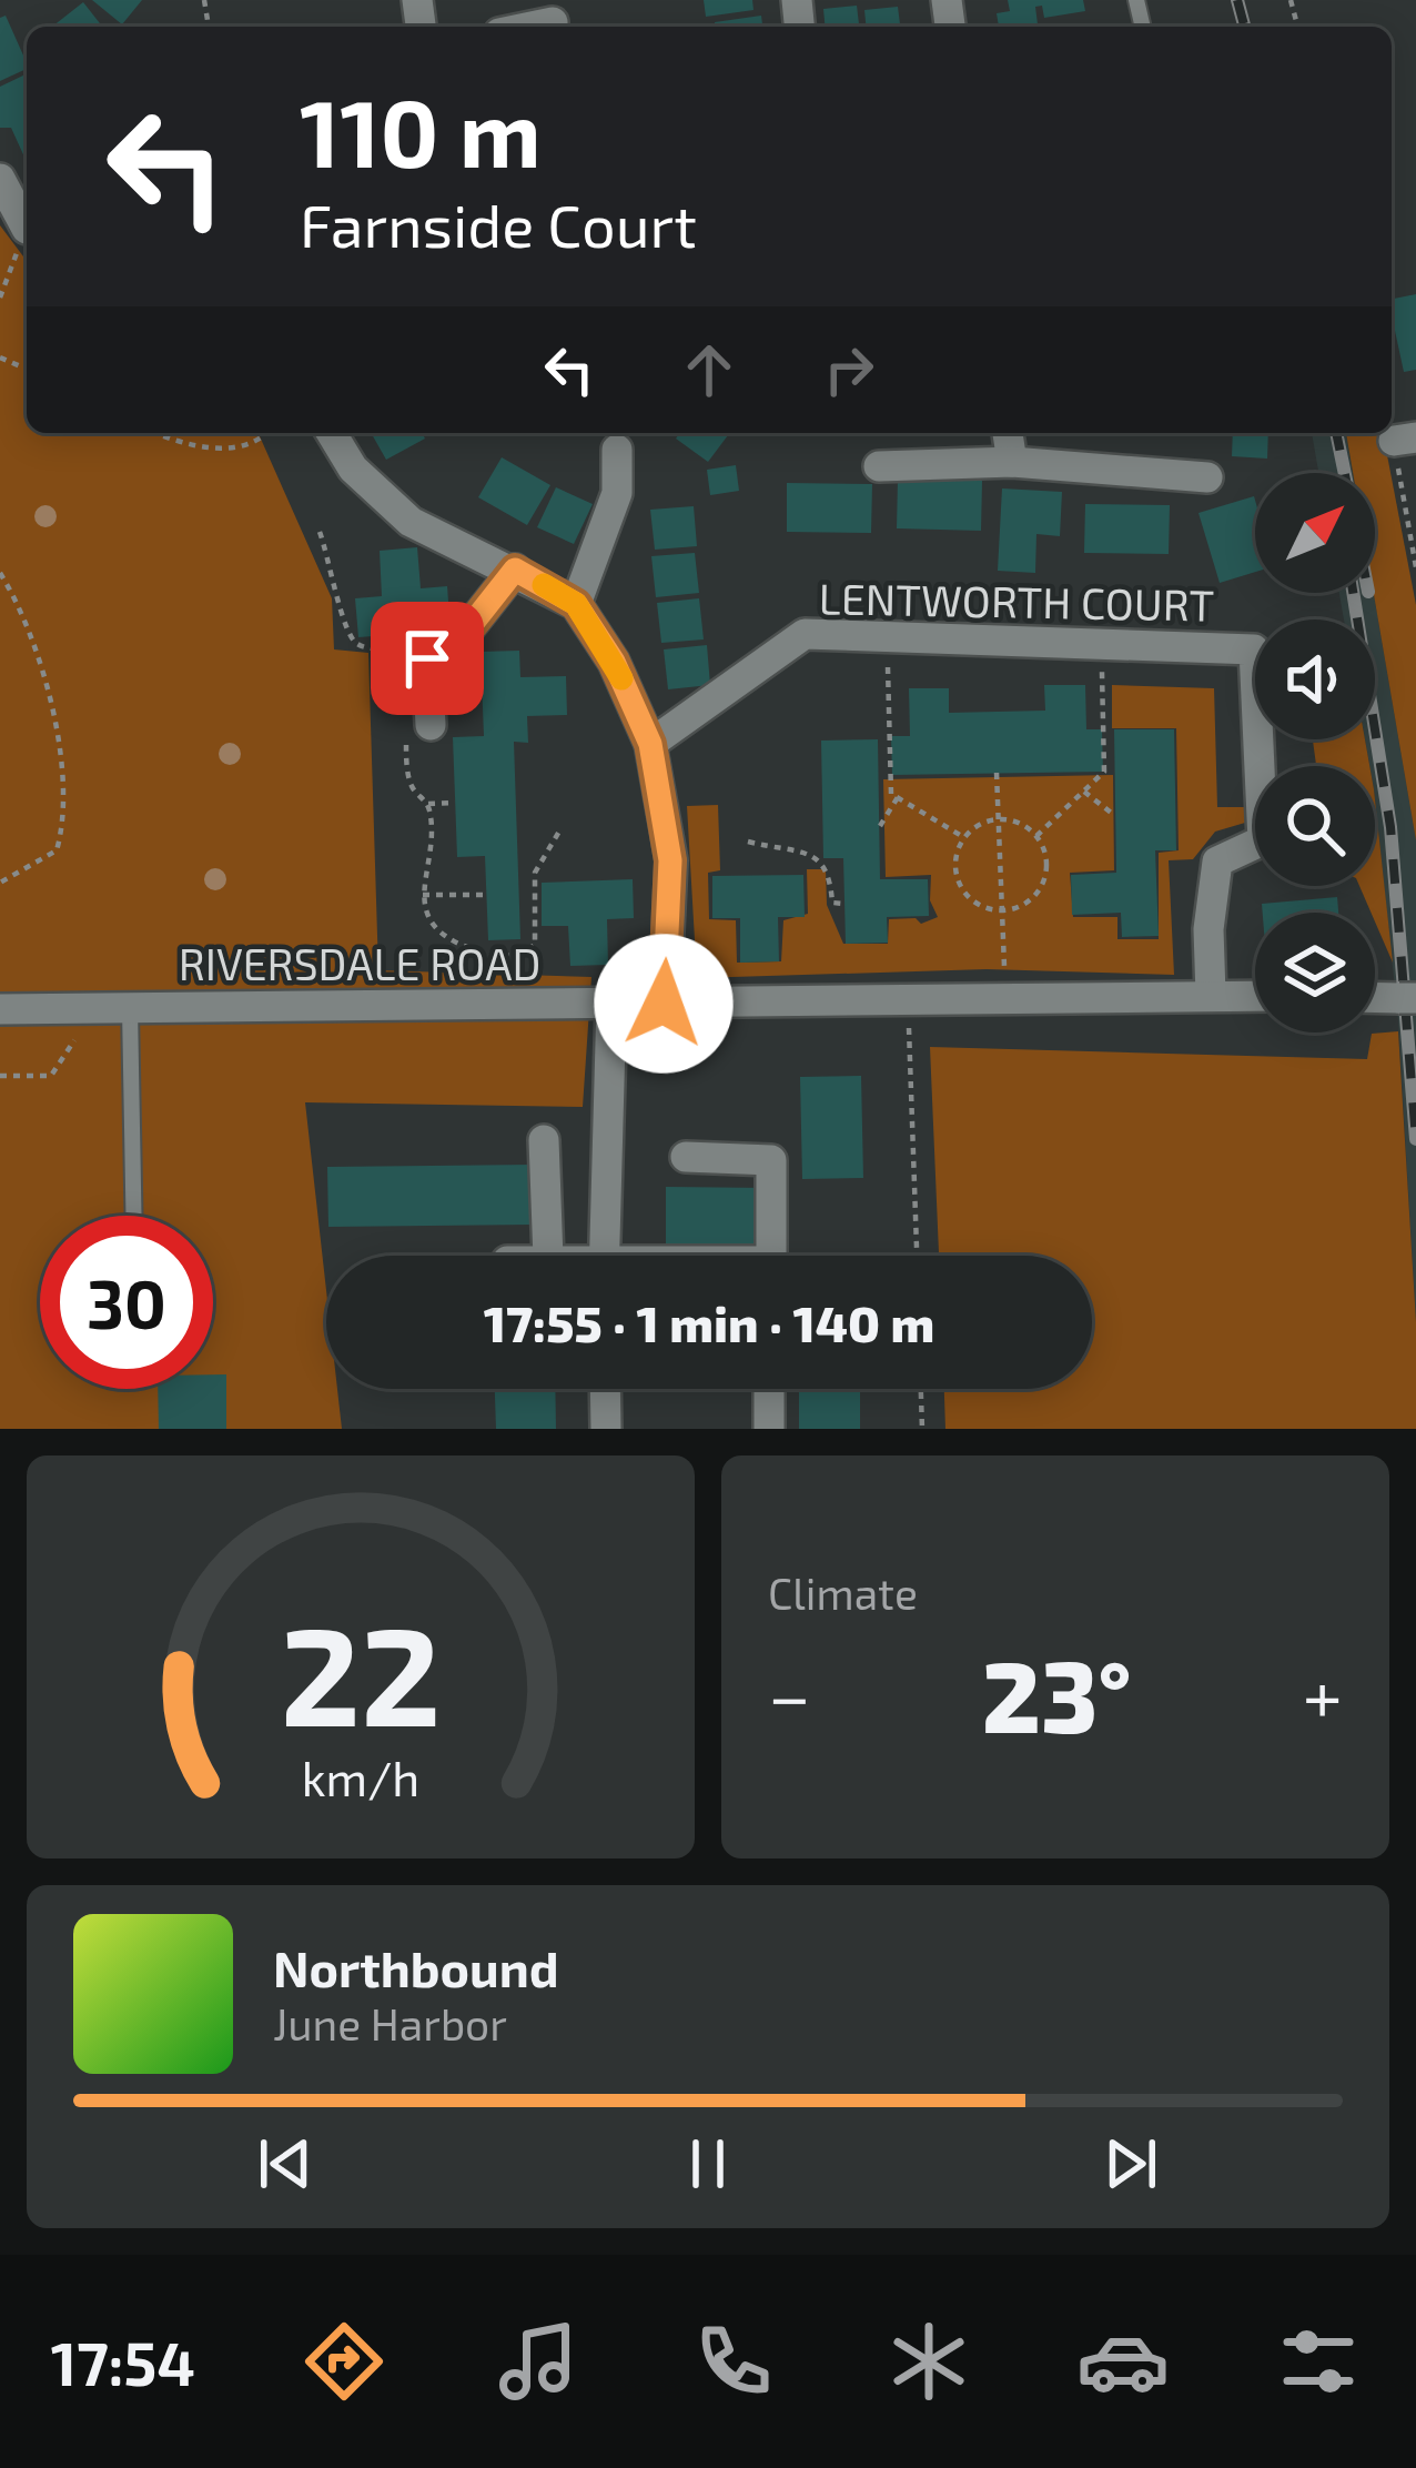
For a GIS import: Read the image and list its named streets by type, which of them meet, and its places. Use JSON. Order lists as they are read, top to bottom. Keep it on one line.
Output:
{"streets":{"street":["LENTWORTH COURT","RIVERSDALE ROAD"]},"crossings":[["LENTWORTH COURT","RIVERSDALE ROAD"]],"north":"top right","page":{"turn":["110 m","Farnside Court"],"limit":"30","trip":"17:55 · 1 min · 140 m","tile":"Climate","heat":["−","23°","+"],"song":["Northbound","June Harbor"],"tabs":"17:54","gauge":["22","km/h"]}}
